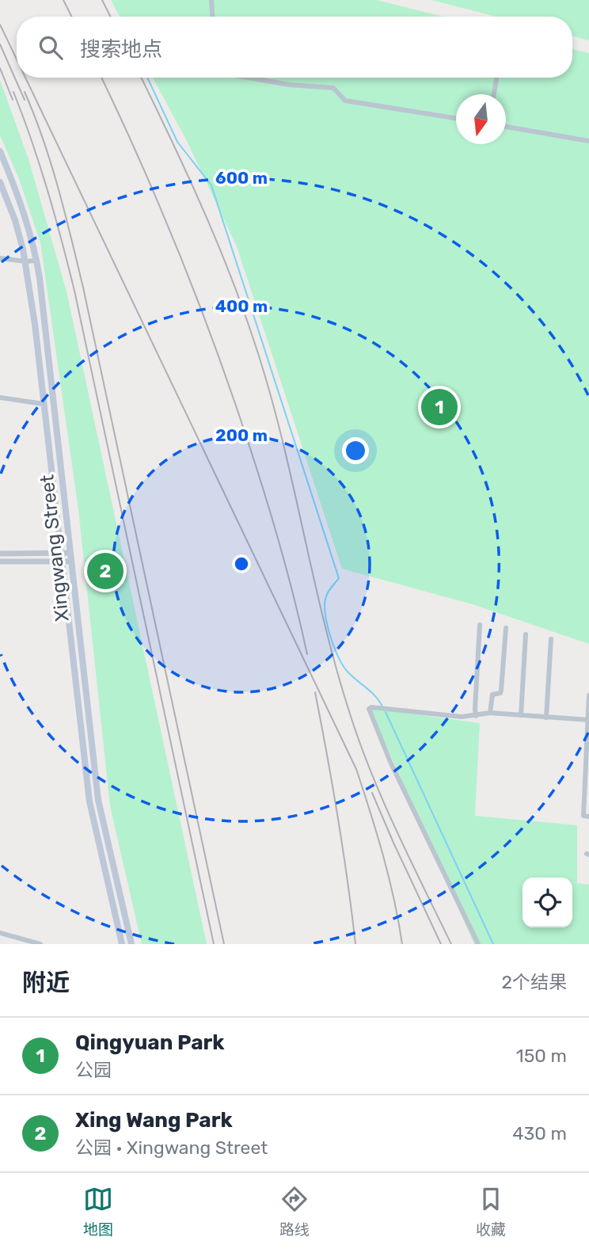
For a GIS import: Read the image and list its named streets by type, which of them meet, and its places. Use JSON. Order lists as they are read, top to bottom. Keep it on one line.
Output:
{"streets":{"main road":["Xingwang Street"]},"north":"bottom","page":{"search":"搜索地点","pins":["1","2"],"heading":["附近","2个结果"],"list":[{"mark":"1","name":"Qingyuan Park","note":"公园","value":"150 m"},{"mark":"2","name":"Xing Wang Park","note":"公园 · Xingwang Street","value":"430 m"}],"nav":["地图","路线","收藏"]},"rings":["600 m","400 m","200 m"]}
